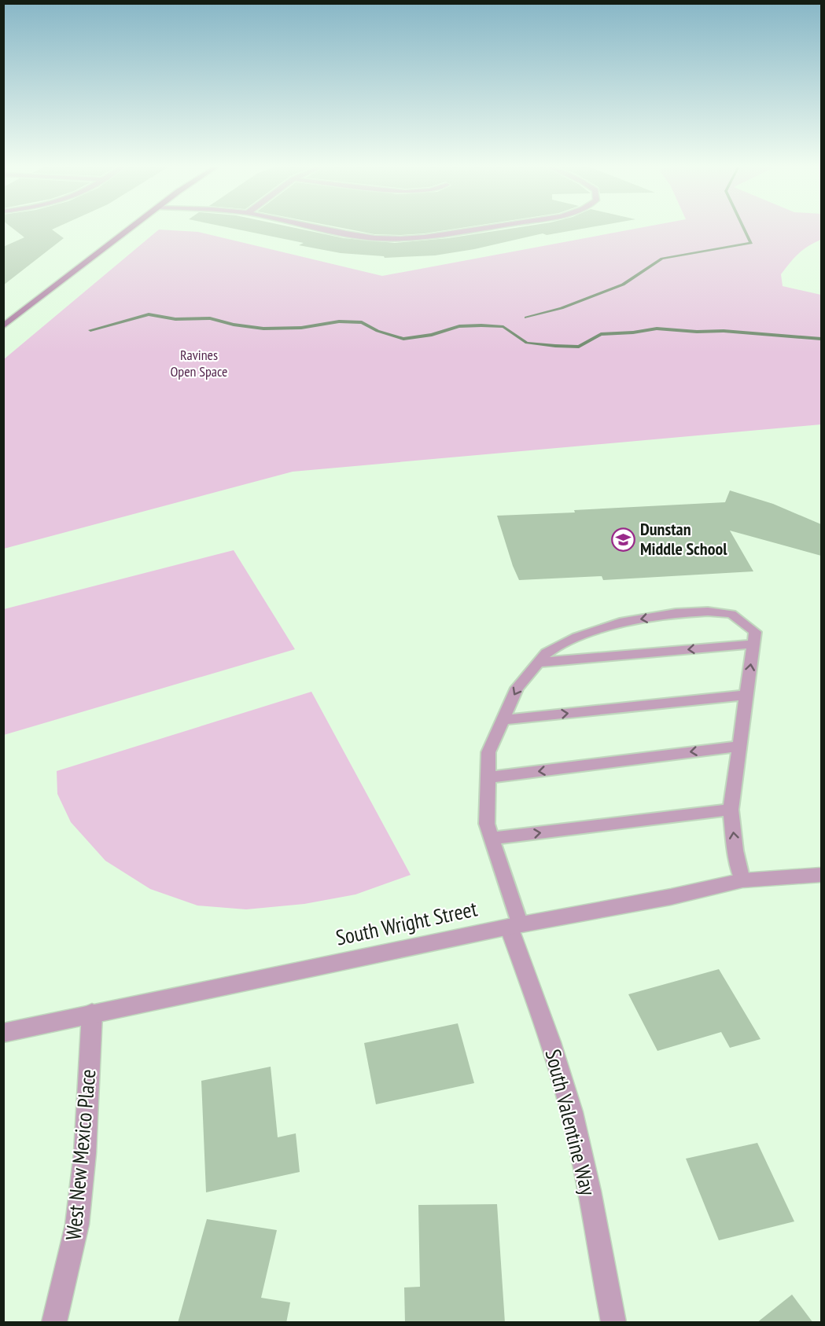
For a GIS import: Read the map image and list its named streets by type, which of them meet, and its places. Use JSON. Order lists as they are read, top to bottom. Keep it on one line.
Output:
{"streets":{"street":["South Wright Street","South Valentine Way","West New Mexico Place"]},"crossings":[["South Wright Street","South Valentine Way"],["South Wright Street","West New Mexico Place"]],"parks":["Ravines Open Space"],"places":{"school or university":["Dunstan Middle School"]}}
